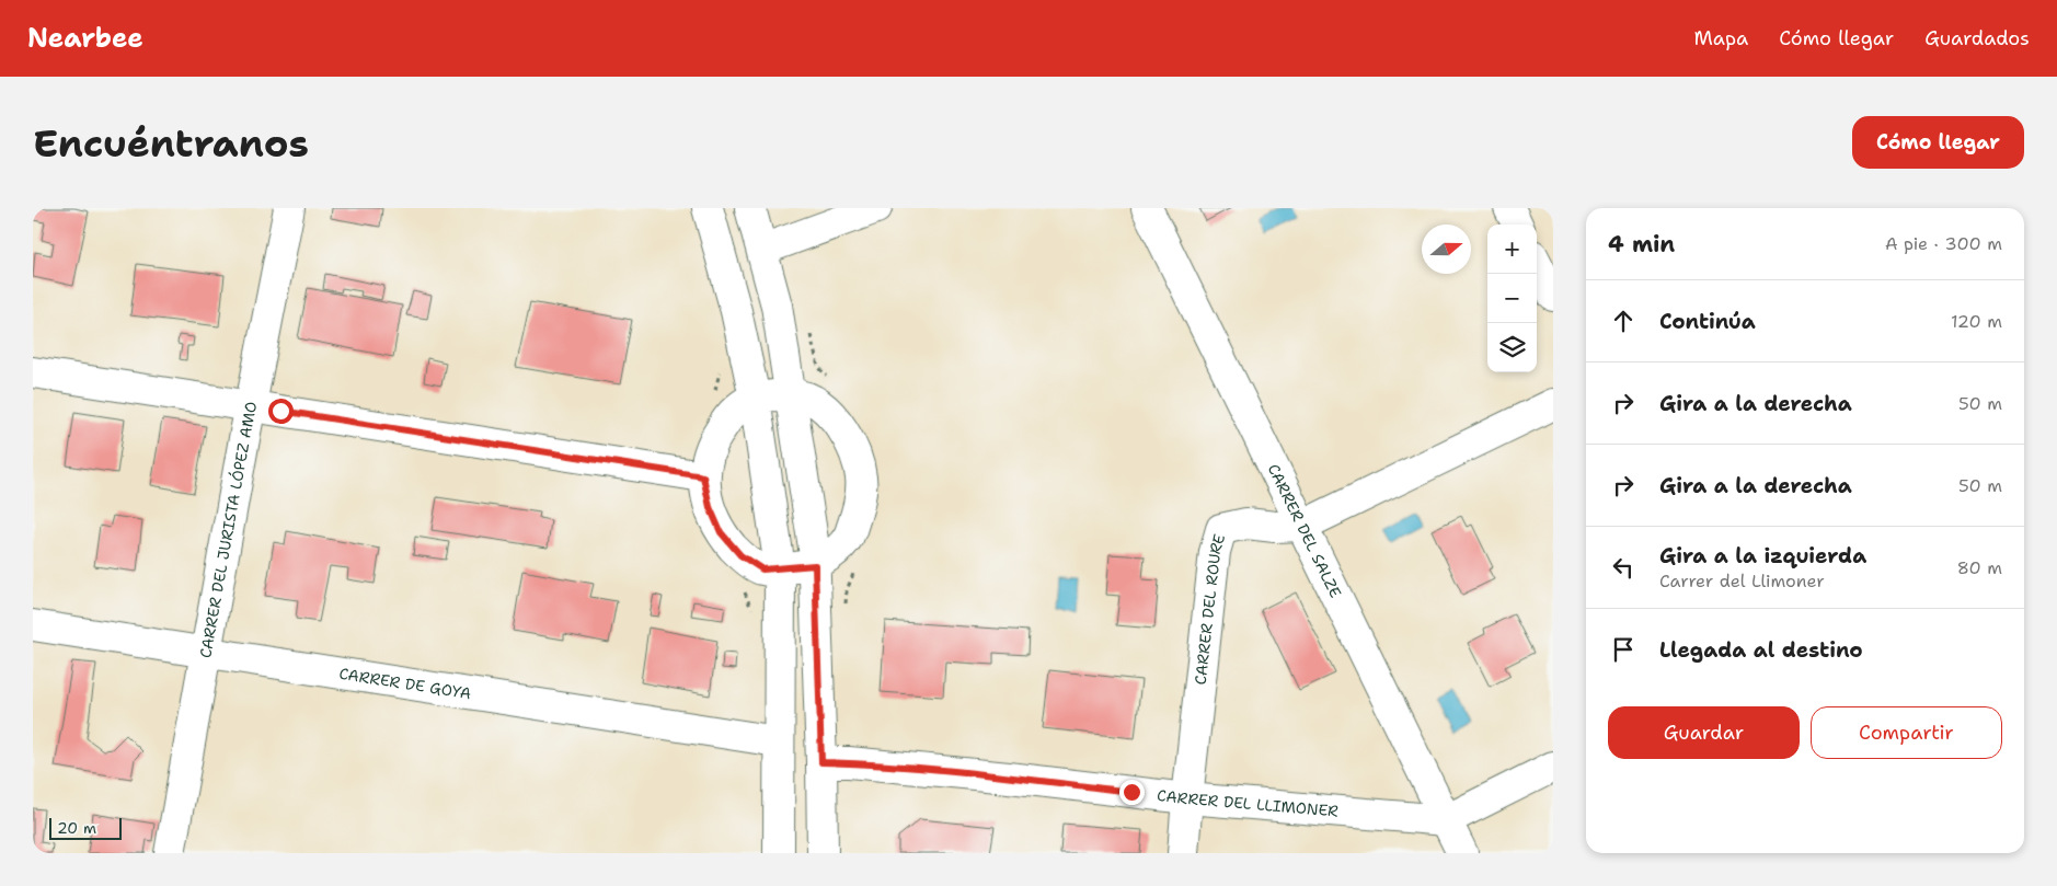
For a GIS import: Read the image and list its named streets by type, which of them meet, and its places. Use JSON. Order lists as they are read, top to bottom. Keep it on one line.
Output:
{"streets":{"street":["CARRER DEL JURISTA LÓPEZ AMO","CARRER DEL SALZE","CARRER DEL ROURE","CARRER DE GOYA","CARRER DEL LLIMONER"]},"crossings":[["CARRER DEL JURISTA LÓPEZ AMO","CARRER DE GOYA"],["CARRER DEL SALZE","CARRER DEL ROURE"],["CARRER DEL SALZE","CARRER DEL LLIMONER"],["CARRER DEL ROURE","CARRER DEL LLIMONER"]],"scale_bar":"20 m","north":"right","page":{"header":"Nearbee","nav":["Mapa","Cómo llegar","Guardados"],"buttons":["Cómo llegar",["Guardar","Compartir"]],"title":"Encuéntranos","heading":["4 min","A pie · 300 m"],"map_buttons":["+","−"],"list":[["Continúa","120 m"],["Gira a la derecha","50 m"],["Gira a la derecha","50 m"],["Gira a la izquierda","Carrer del Llimoner","80 m"],"Llegada al destino"],"scale":"20 m"}}
